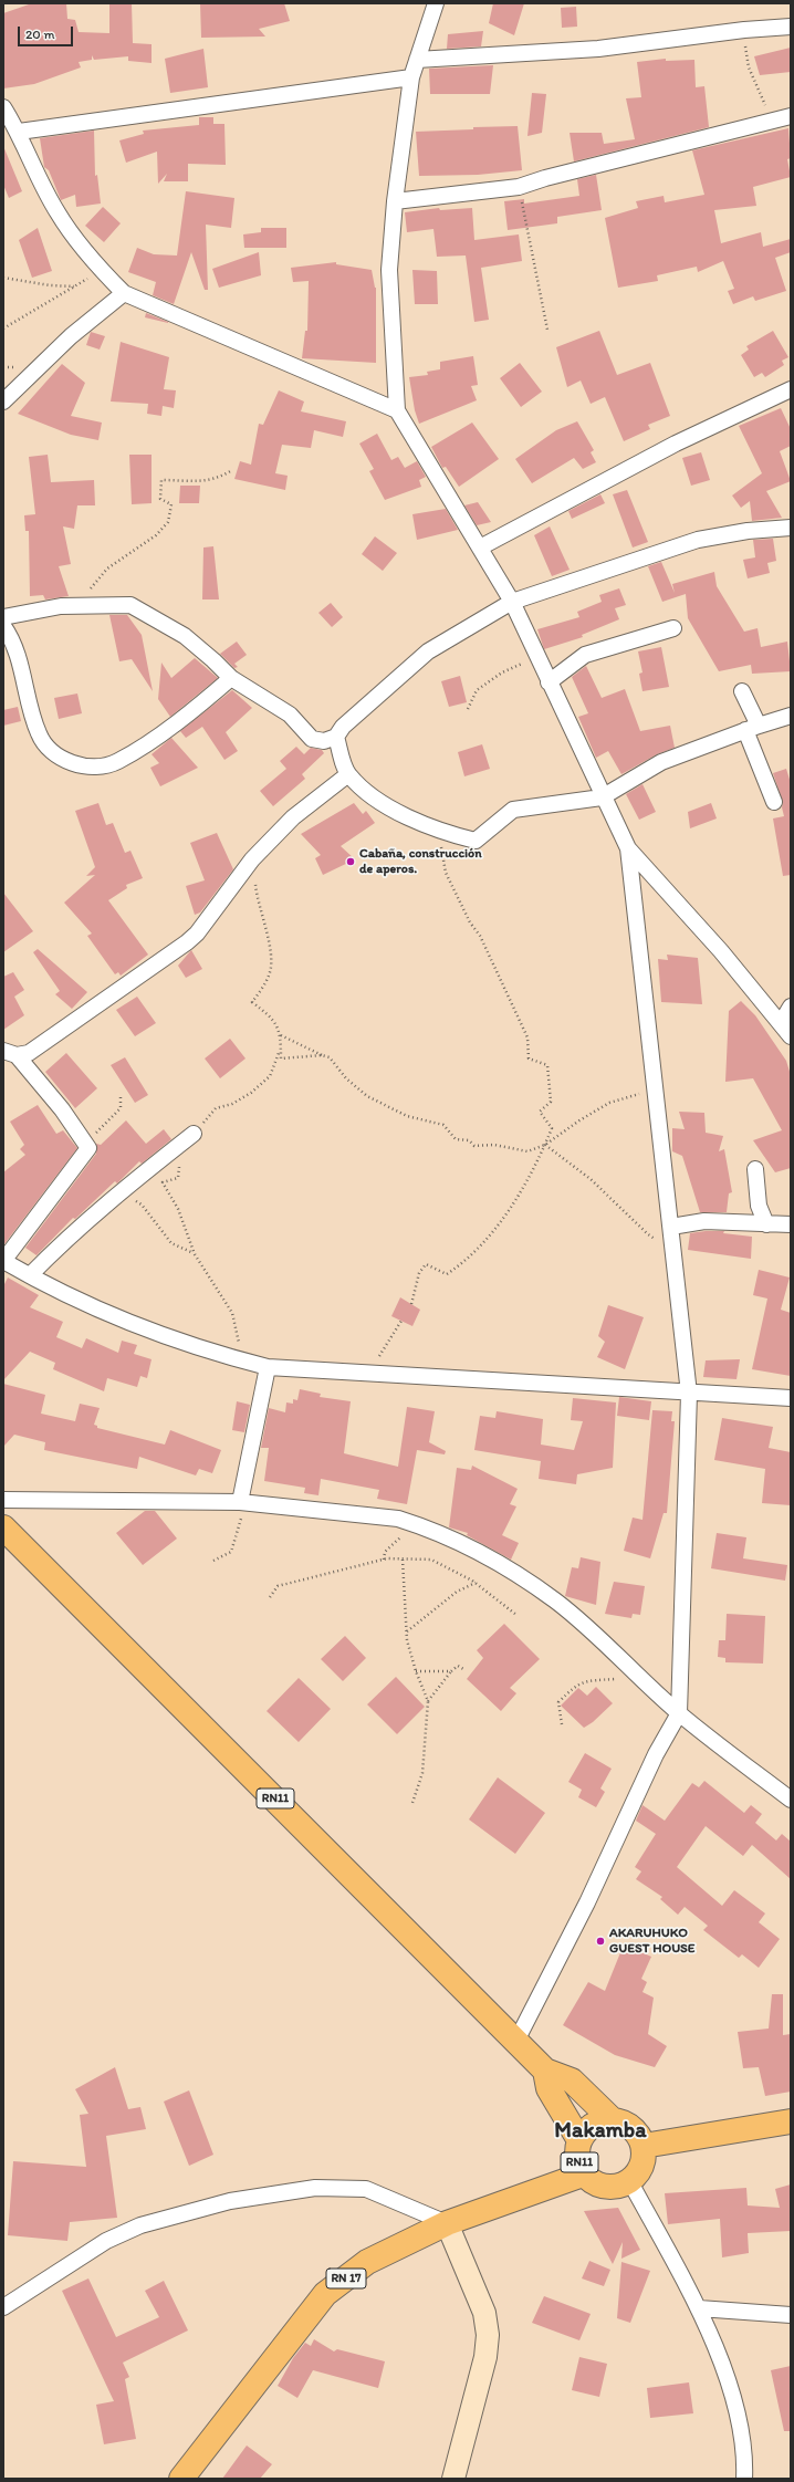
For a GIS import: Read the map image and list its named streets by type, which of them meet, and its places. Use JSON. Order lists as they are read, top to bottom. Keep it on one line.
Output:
{"streets":{"main road":["RN11","RN 17"]},"crossings":[["RN11","RN 17"]],"districts":["Makamba"],"places":["Cabaña, construcción de aperos.","AKARUHUKO GUEST HOUSE"],"scale_bar":"20 m"}
